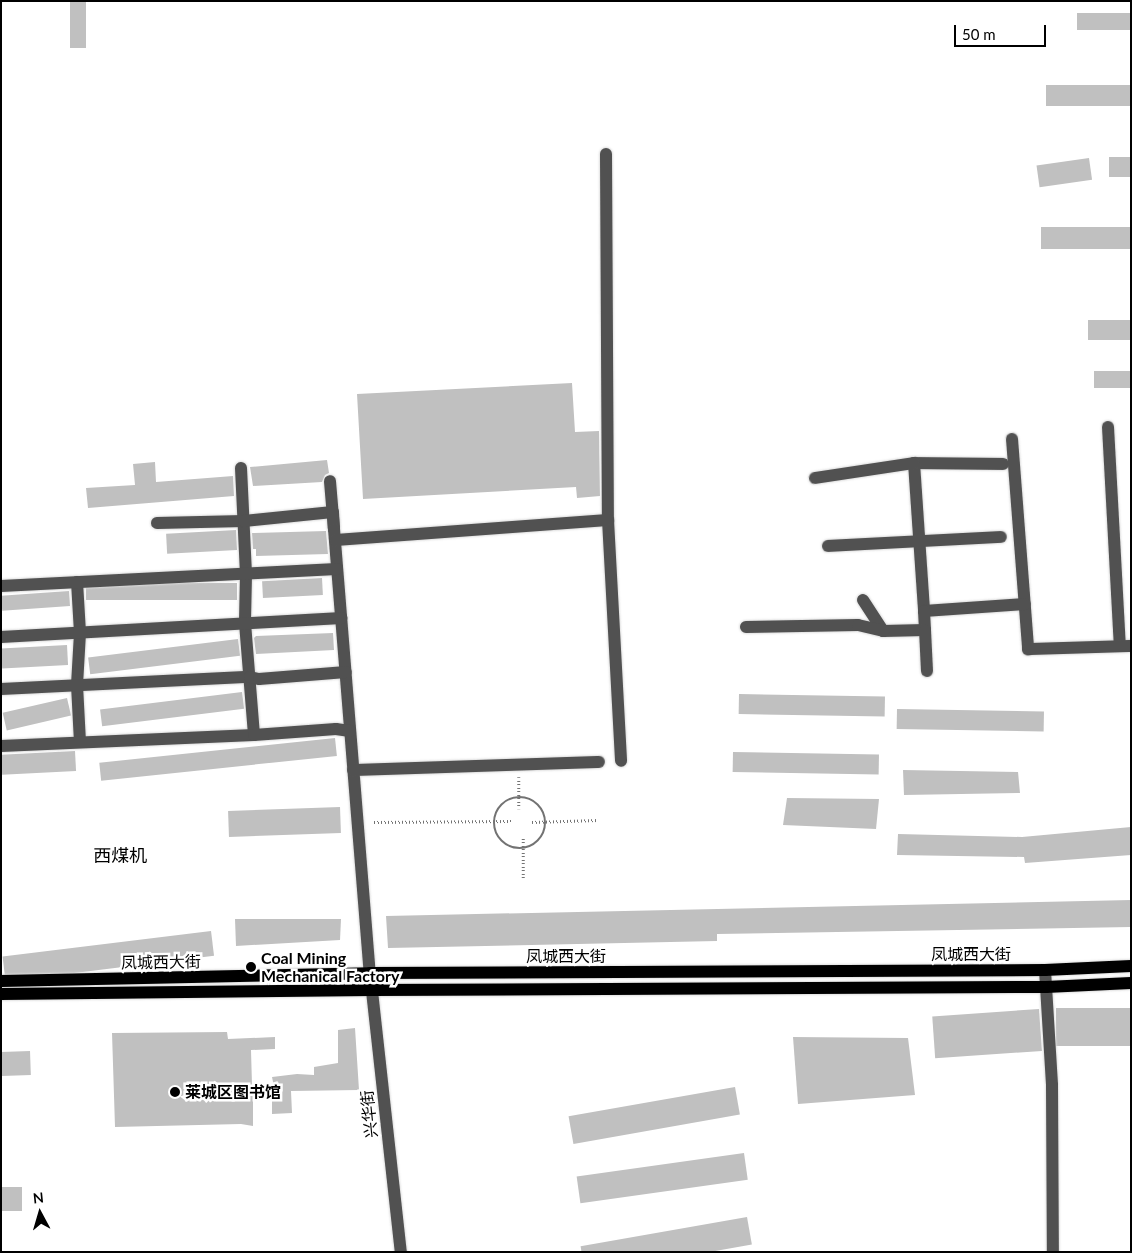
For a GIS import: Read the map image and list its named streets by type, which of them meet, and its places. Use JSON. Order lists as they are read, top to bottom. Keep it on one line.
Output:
{"streets":{"main road":["凤城西大街"],"street":["兴华街"]},"crossings":[["凤城西大街","兴华街"]],"districts":["西煤机"],"places":["Coal Mining Mechanical Factory","莱城区图书馆"],"scale_bar":"50 m","north":"top"}
